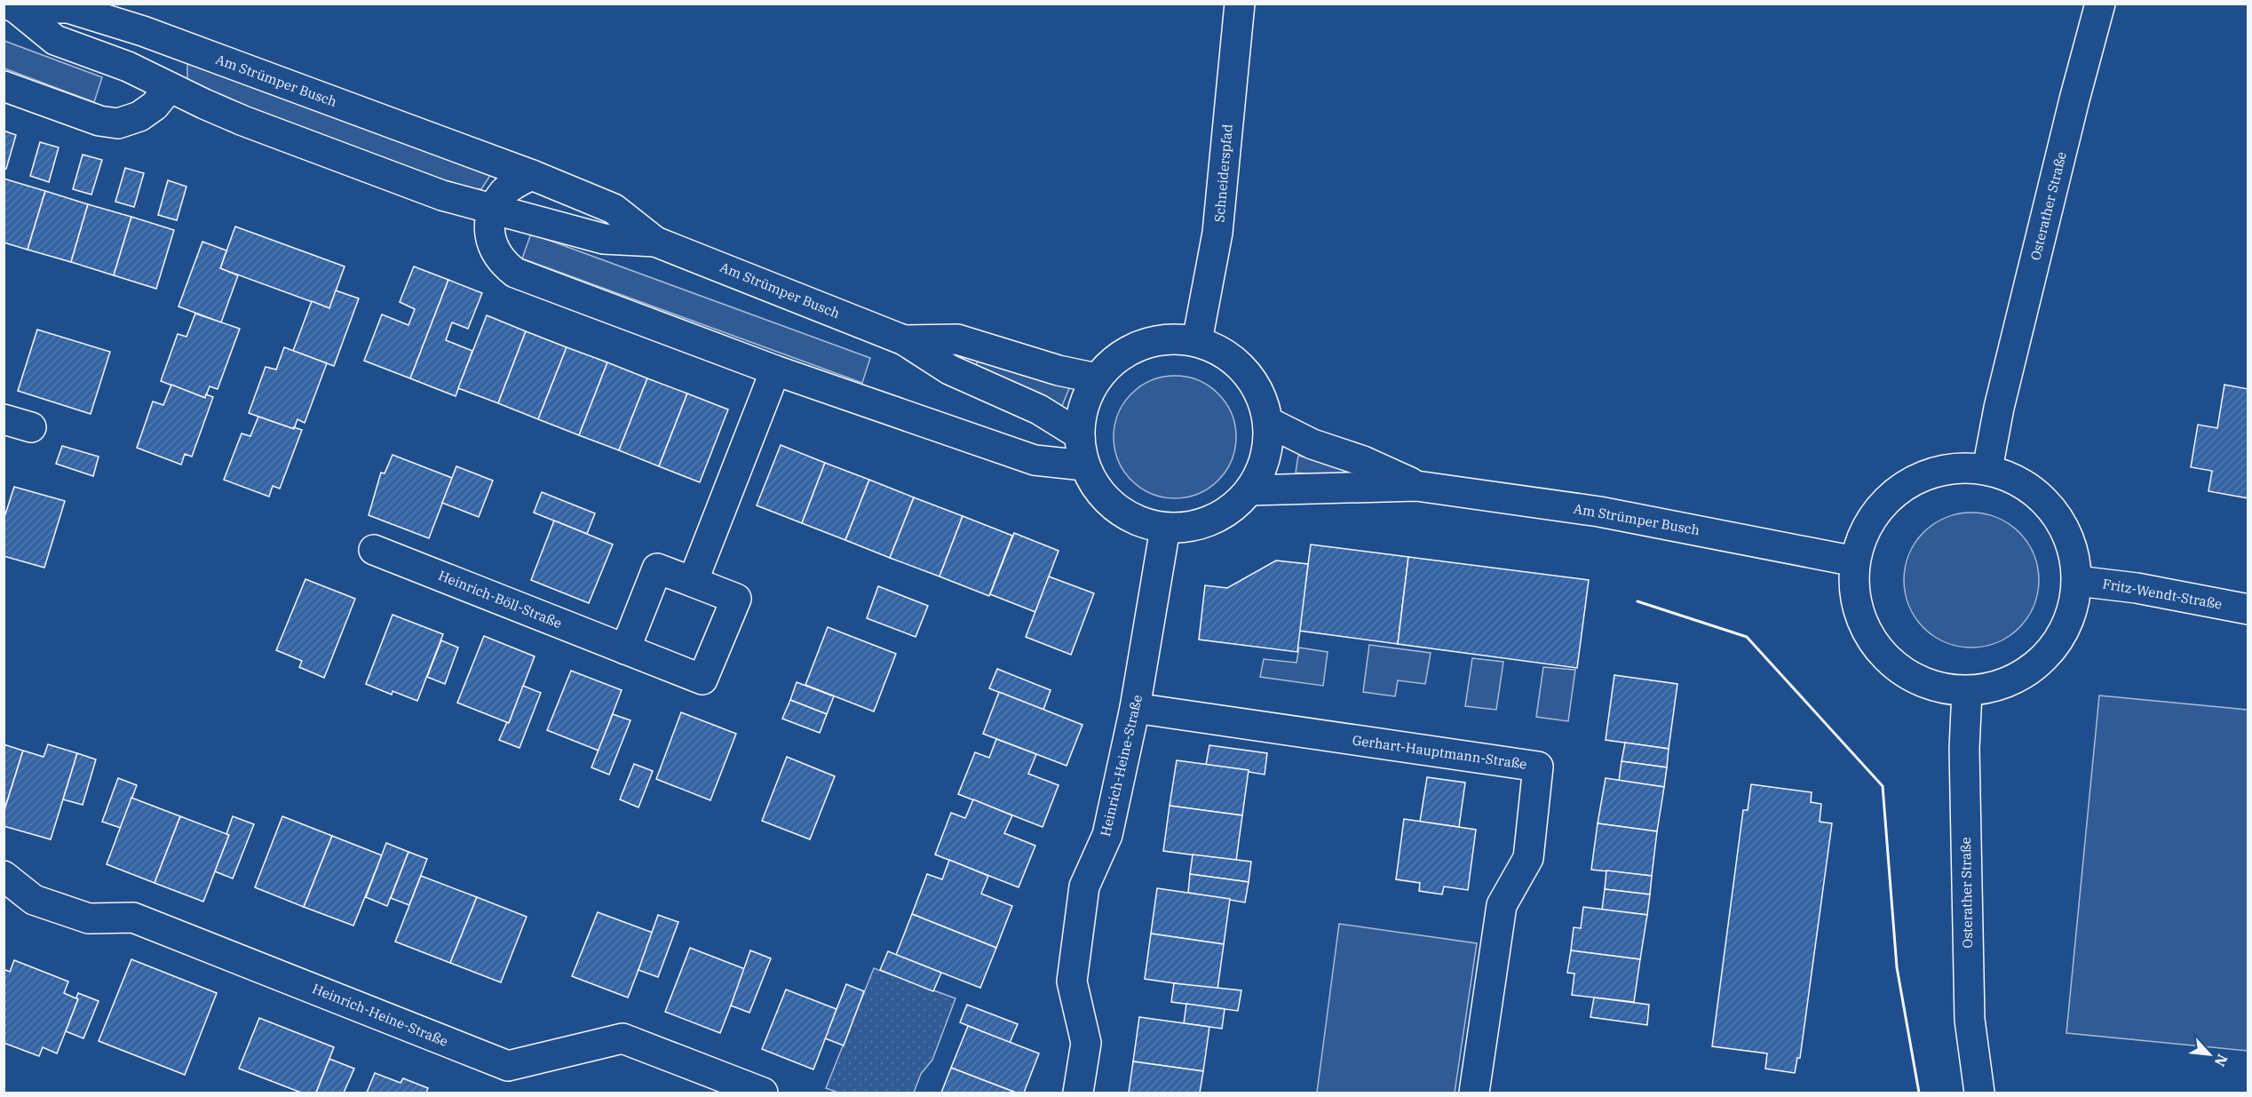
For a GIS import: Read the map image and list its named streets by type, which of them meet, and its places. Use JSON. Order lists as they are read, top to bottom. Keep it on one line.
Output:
{"streets":{"street":["Am Strümper Busch","Schneiderspfad","Osterather Straße","Fritz-Wendt-Straße","Heinrich-Böll-Straße","Gerhart-Hauptmann-Straße","Heinrich-Heine-Straße"]},"crossings":[["Am Strümper Busch","Schneiderspfad"],["Am Strümper Busch","Heinrich-Heine-Straße"],["Schneiderspfad","Heinrich-Heine-Straße"],["Gerhart-Hauptmann-Straße","Heinrich-Heine-Straße"]],"north":"bottom right"}
